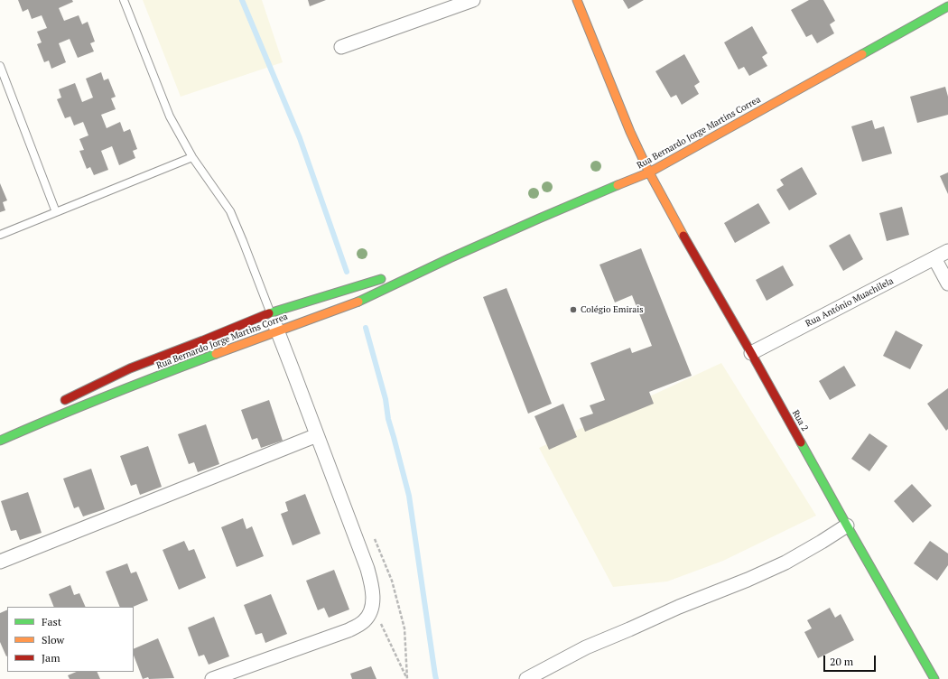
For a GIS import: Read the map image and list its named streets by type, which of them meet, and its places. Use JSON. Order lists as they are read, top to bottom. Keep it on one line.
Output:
{"streets":{"street":["Rua Bernardo Jorge Martins Correa","Rua António Muachilela","Rua 2"]},"crossings":[["Rua Bernardo Jorge Martins Correa","Rua 2"],["Rua António Muachilela","Rua 2"]],"places":["Colégio Emirais"],"legend":["Fast","Slow","Jam"],"scale_bar":"20 m"}
